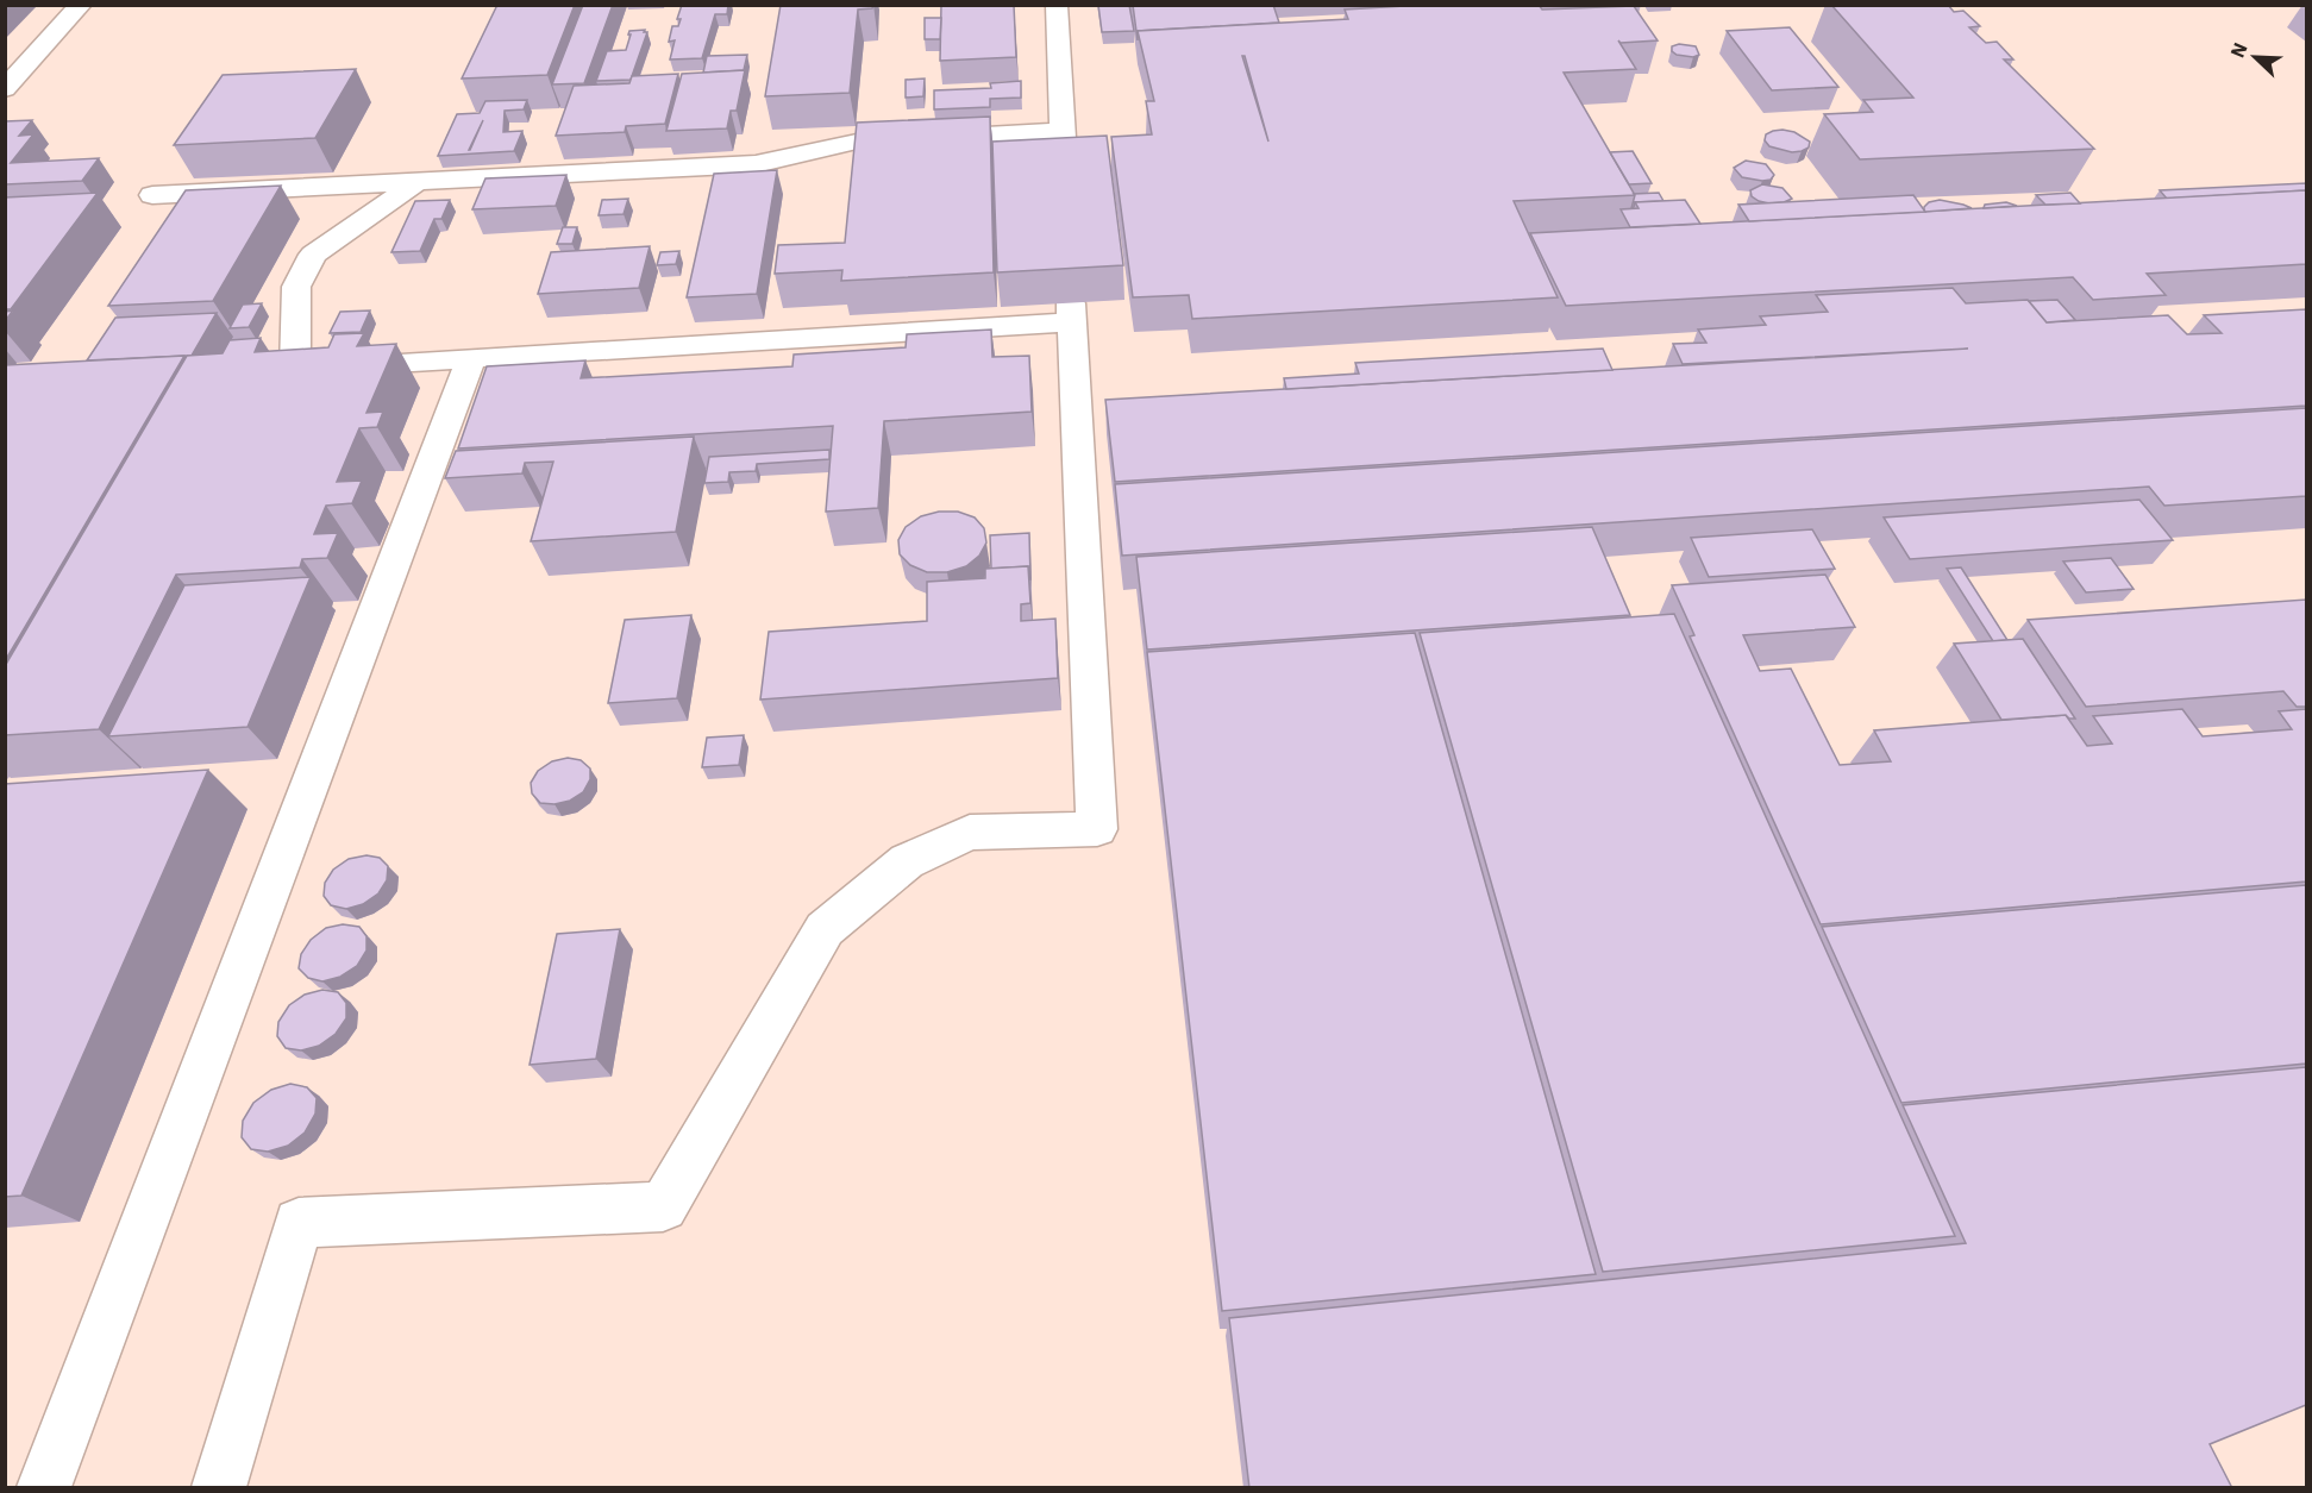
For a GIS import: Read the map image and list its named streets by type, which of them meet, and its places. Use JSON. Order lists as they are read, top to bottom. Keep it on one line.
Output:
{"north":"top left"}
